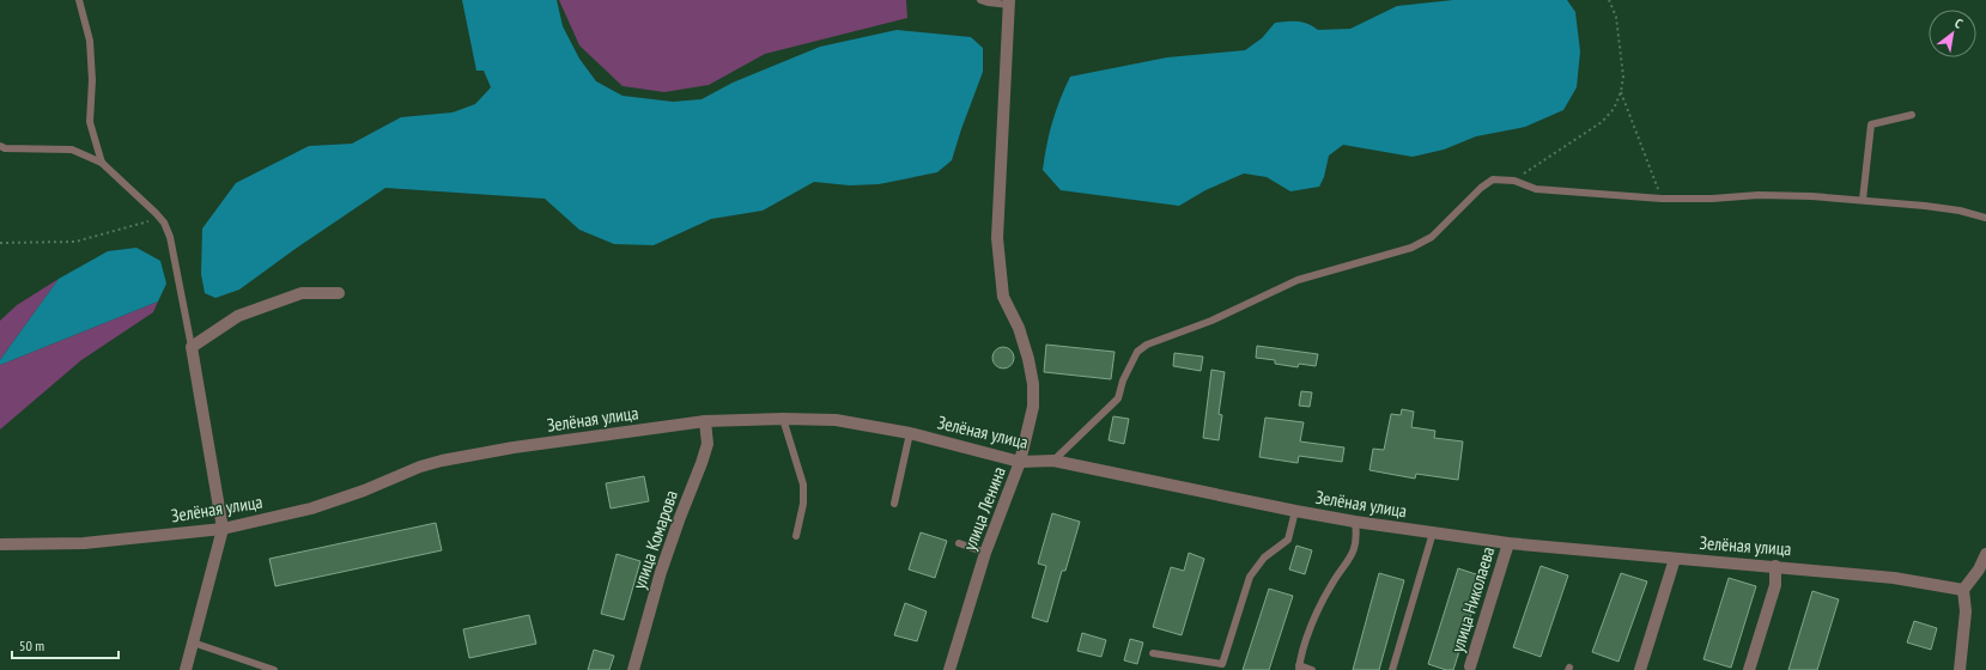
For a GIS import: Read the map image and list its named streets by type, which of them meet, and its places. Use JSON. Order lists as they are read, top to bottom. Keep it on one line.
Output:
{"streets":{"street":["Зелёная улица","улица Ленина","улица Комарова","улица Николаева"]},"crossings":[["Зелёная улица","улица Ленина"],["Зелёная улица","улица Комарова"],["Зелёная улица","улица Николаева"]],"scale_bar":"50 m","north":"top right"}
